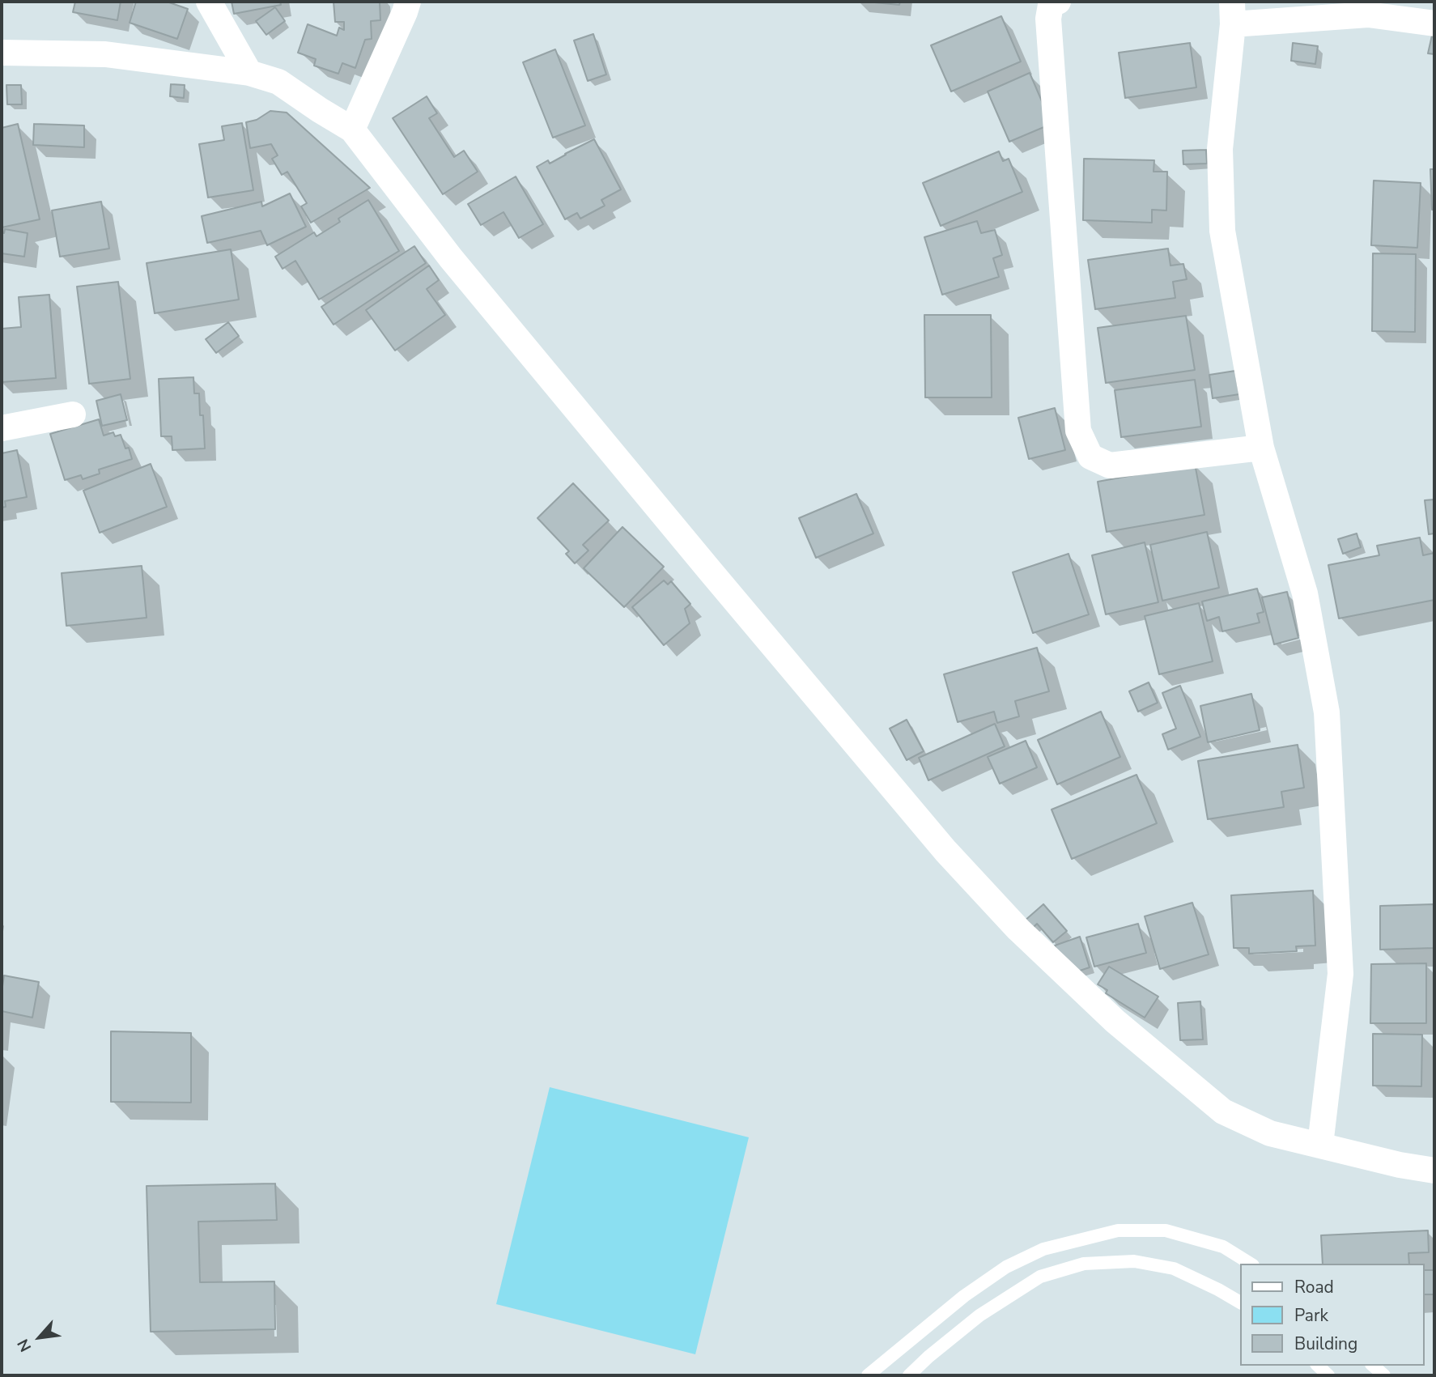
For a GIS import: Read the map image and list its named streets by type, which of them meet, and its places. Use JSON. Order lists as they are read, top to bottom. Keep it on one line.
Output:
{"legend":["Road","Park","Building"],"north":"bottom left"}
